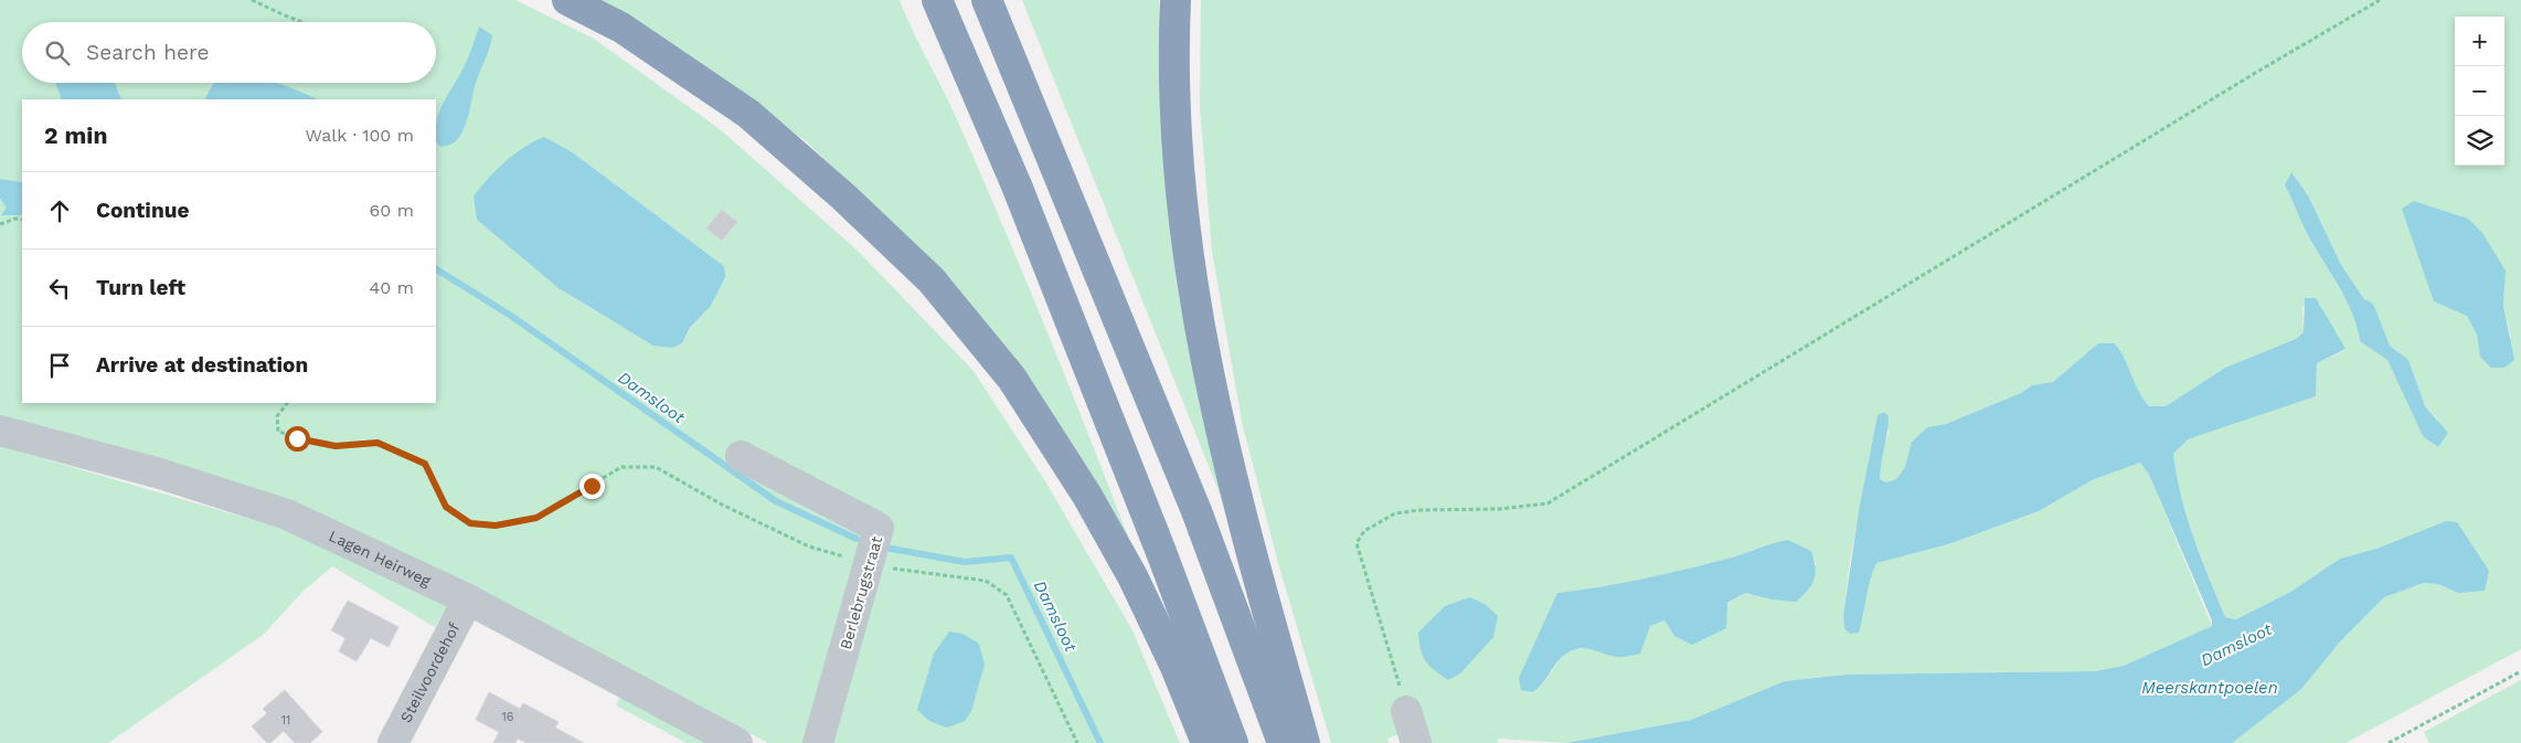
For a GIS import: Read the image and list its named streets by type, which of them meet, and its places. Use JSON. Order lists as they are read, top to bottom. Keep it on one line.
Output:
{"streets":{"street":["Lagen Heirweg","Berlebrugstraat","Steilvoordehof"]},"crossings":[["Lagen Heirweg","Steilvoordehof"]],"water":["Damsloot","Meerskantpoelen"],"house_numbers":["16","11"],"page":{"map_buttons":["+","−"],"search":"Search here","heading":["2 min","Walk · 100 m"],"list":[["Continue","60 m"],["Turn left","40 m"],"Arrive at destination"]}}
